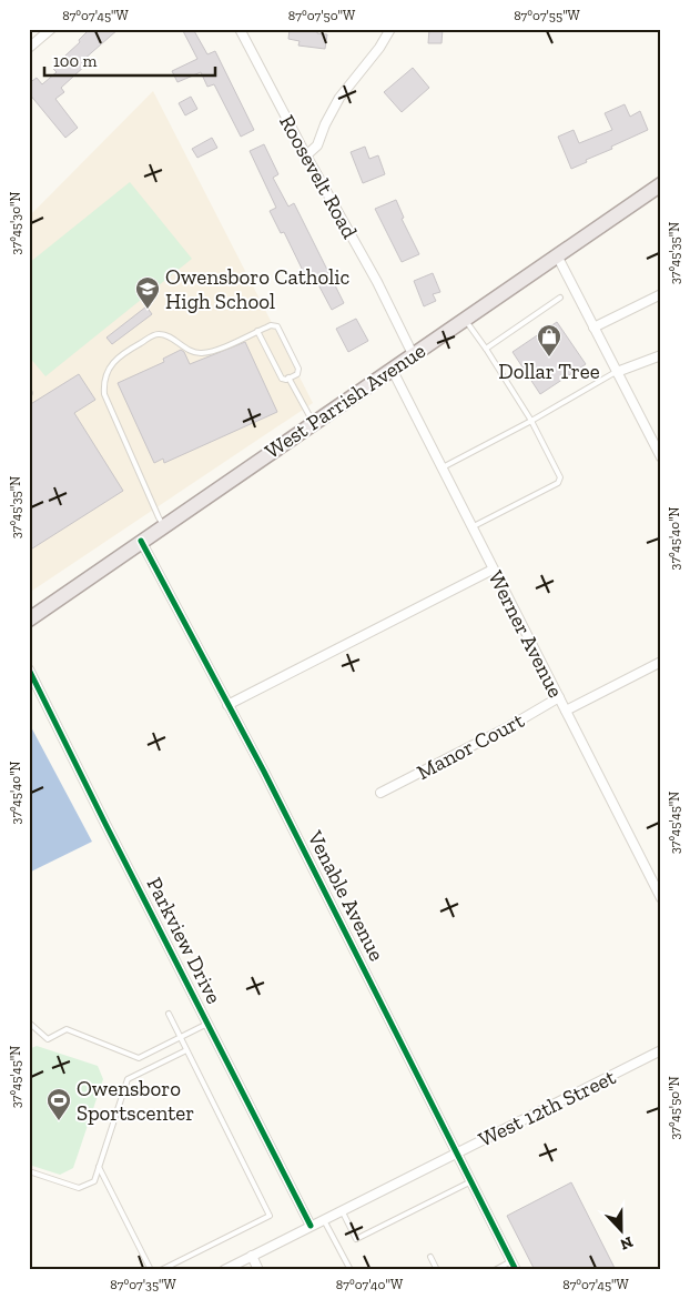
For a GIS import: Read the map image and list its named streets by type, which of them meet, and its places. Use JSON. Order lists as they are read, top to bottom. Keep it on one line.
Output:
{"streets":{"main road":["West Parrish Avenue"],"street":["Roosevelt Road","Werner Avenue","Manor Court","Venable Avenue","Parkview Drive","West 12th Street"]},"crossings":[["Roosevelt Road","West Parrish Avenue"],["West Parrish Avenue","Werner Avenue"],["West Parrish Avenue","Venable Avenue"],["Werner Avenue","Manor Court"],["Venable Avenue","West 12th Street"],["Parkview Drive","West 12th Street"]],"places":{"school or university":["Owensboro Catholic High School"],"shop":["Dollar Tree"],"sports":["Owensboro Sportscenter"]},"scale_bar":"100 m","north":"bottom","coordinates":["87°07'45\"W","87°07'50\"W","87°07'55\"W","37°45'30\"N","37°45'35\"N","37°45'40\"N","37°45'45\"N","37°45'50\"N","87°07'35\"W","87°07'40\"W"]}
